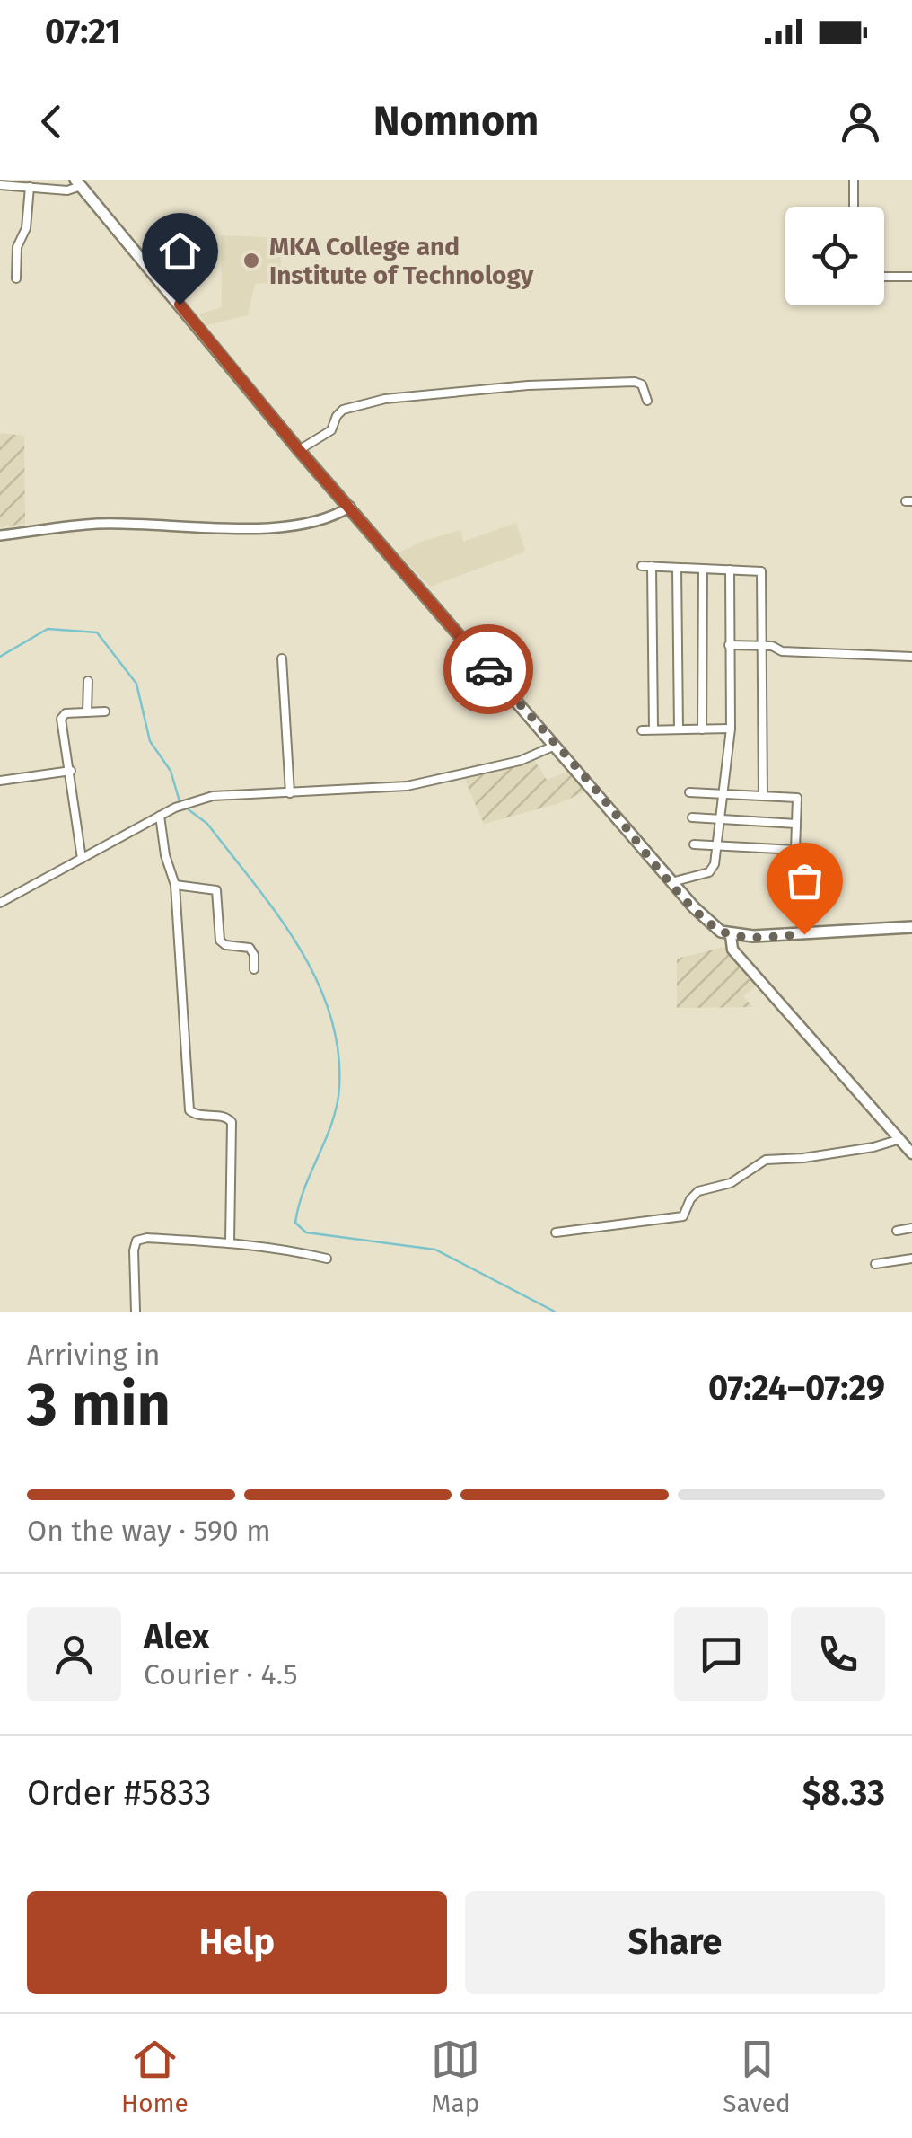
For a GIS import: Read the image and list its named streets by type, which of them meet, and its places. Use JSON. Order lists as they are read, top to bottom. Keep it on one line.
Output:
{"places":["MKA College and Institute of Technology"],"page":{"status":"07:21","header":"Nomnom","heading":["3 min","Arriving in","07:24–07:29"],"panel":["Alex","Courier · 4.5","Order #5833","$8.33"],"bar":"On the way · 590 m","buttons":["Help","Share"],"tabs":["Home","Map","Saved"]}}
